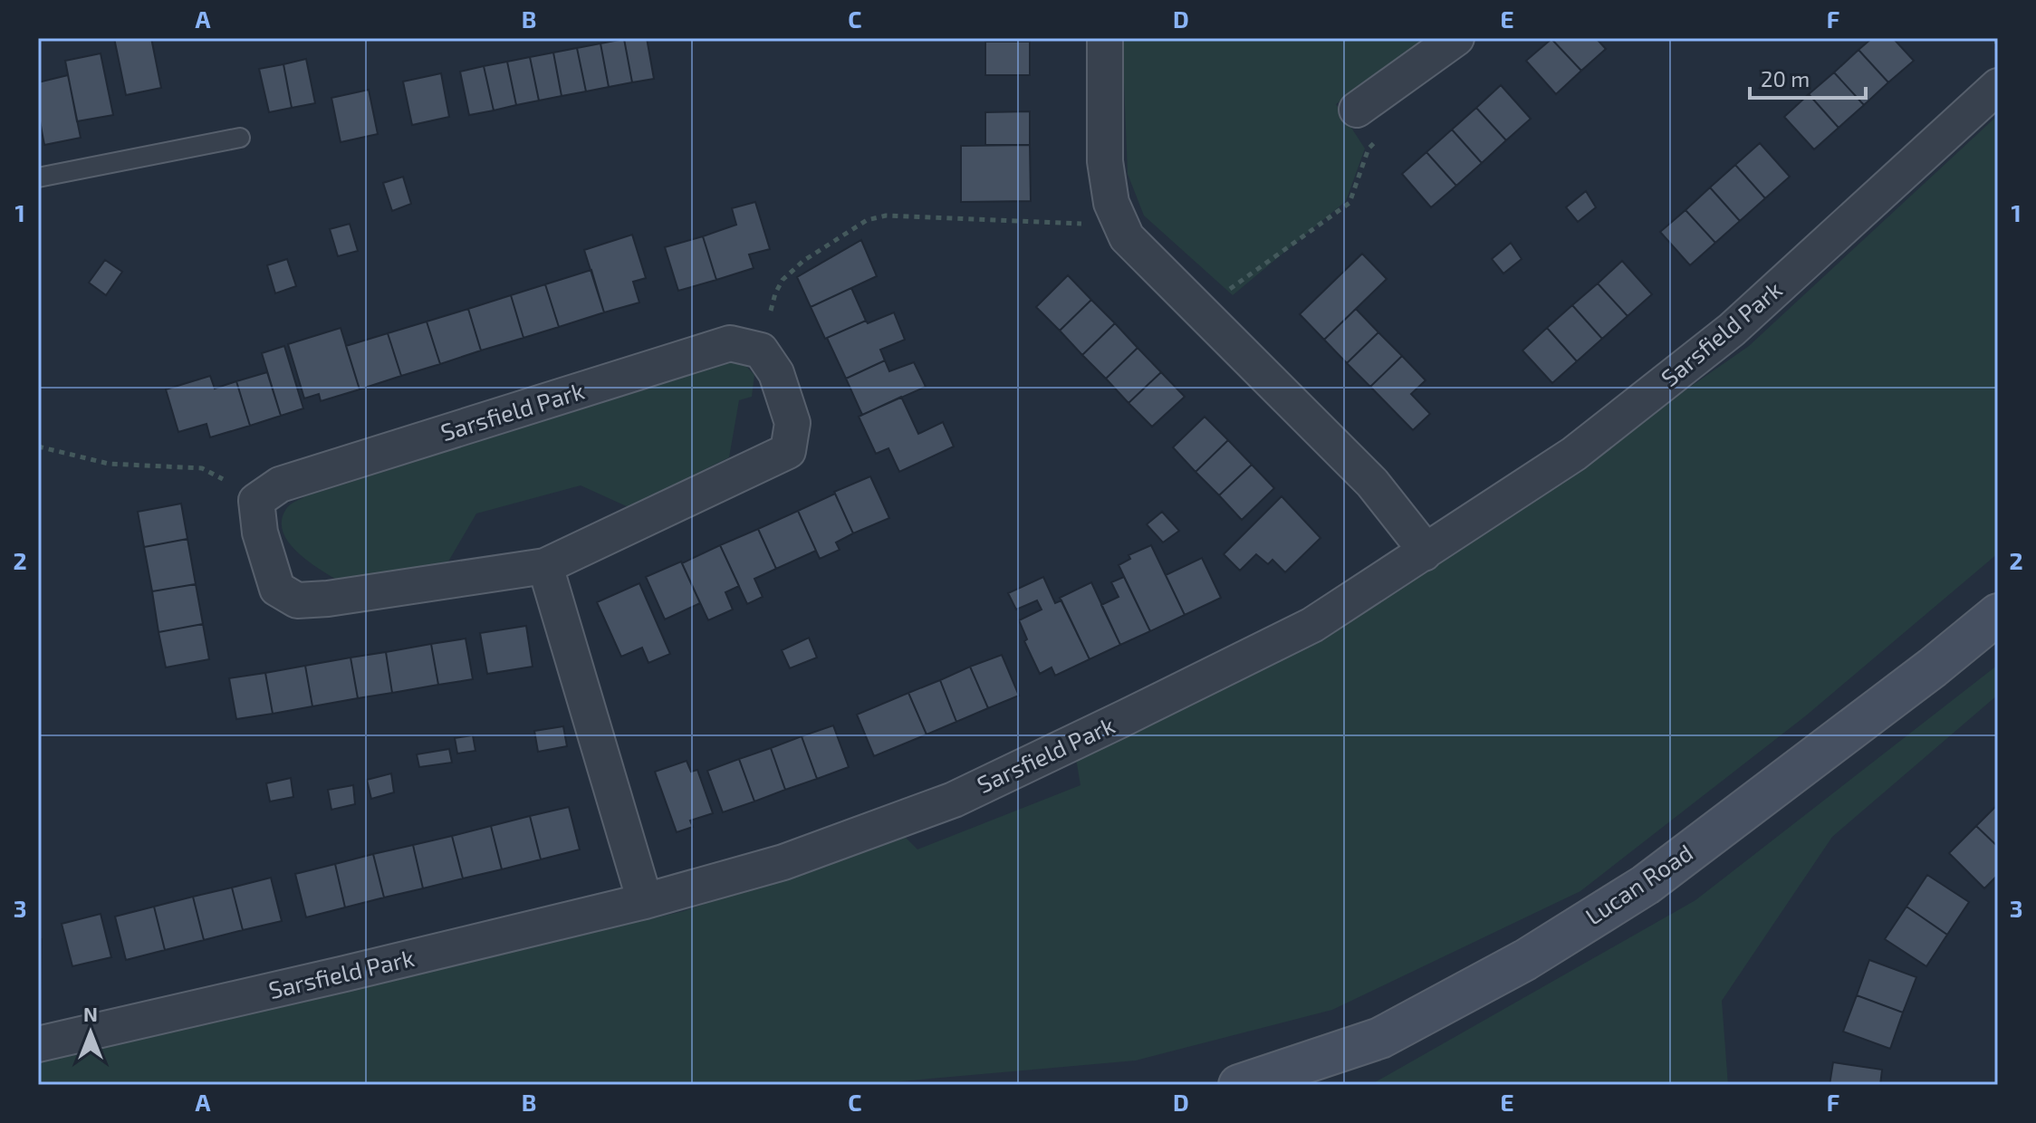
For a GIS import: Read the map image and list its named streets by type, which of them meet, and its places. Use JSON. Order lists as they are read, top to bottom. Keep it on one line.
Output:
{"streets":{"main road":["Lucan Road"],"street":["Sarsfield Park"]},"scale_bar":"20 m","north":"top","grid":{"columns":["A","B","C","D","E","F"],"rows":["1","2","3"]}}
